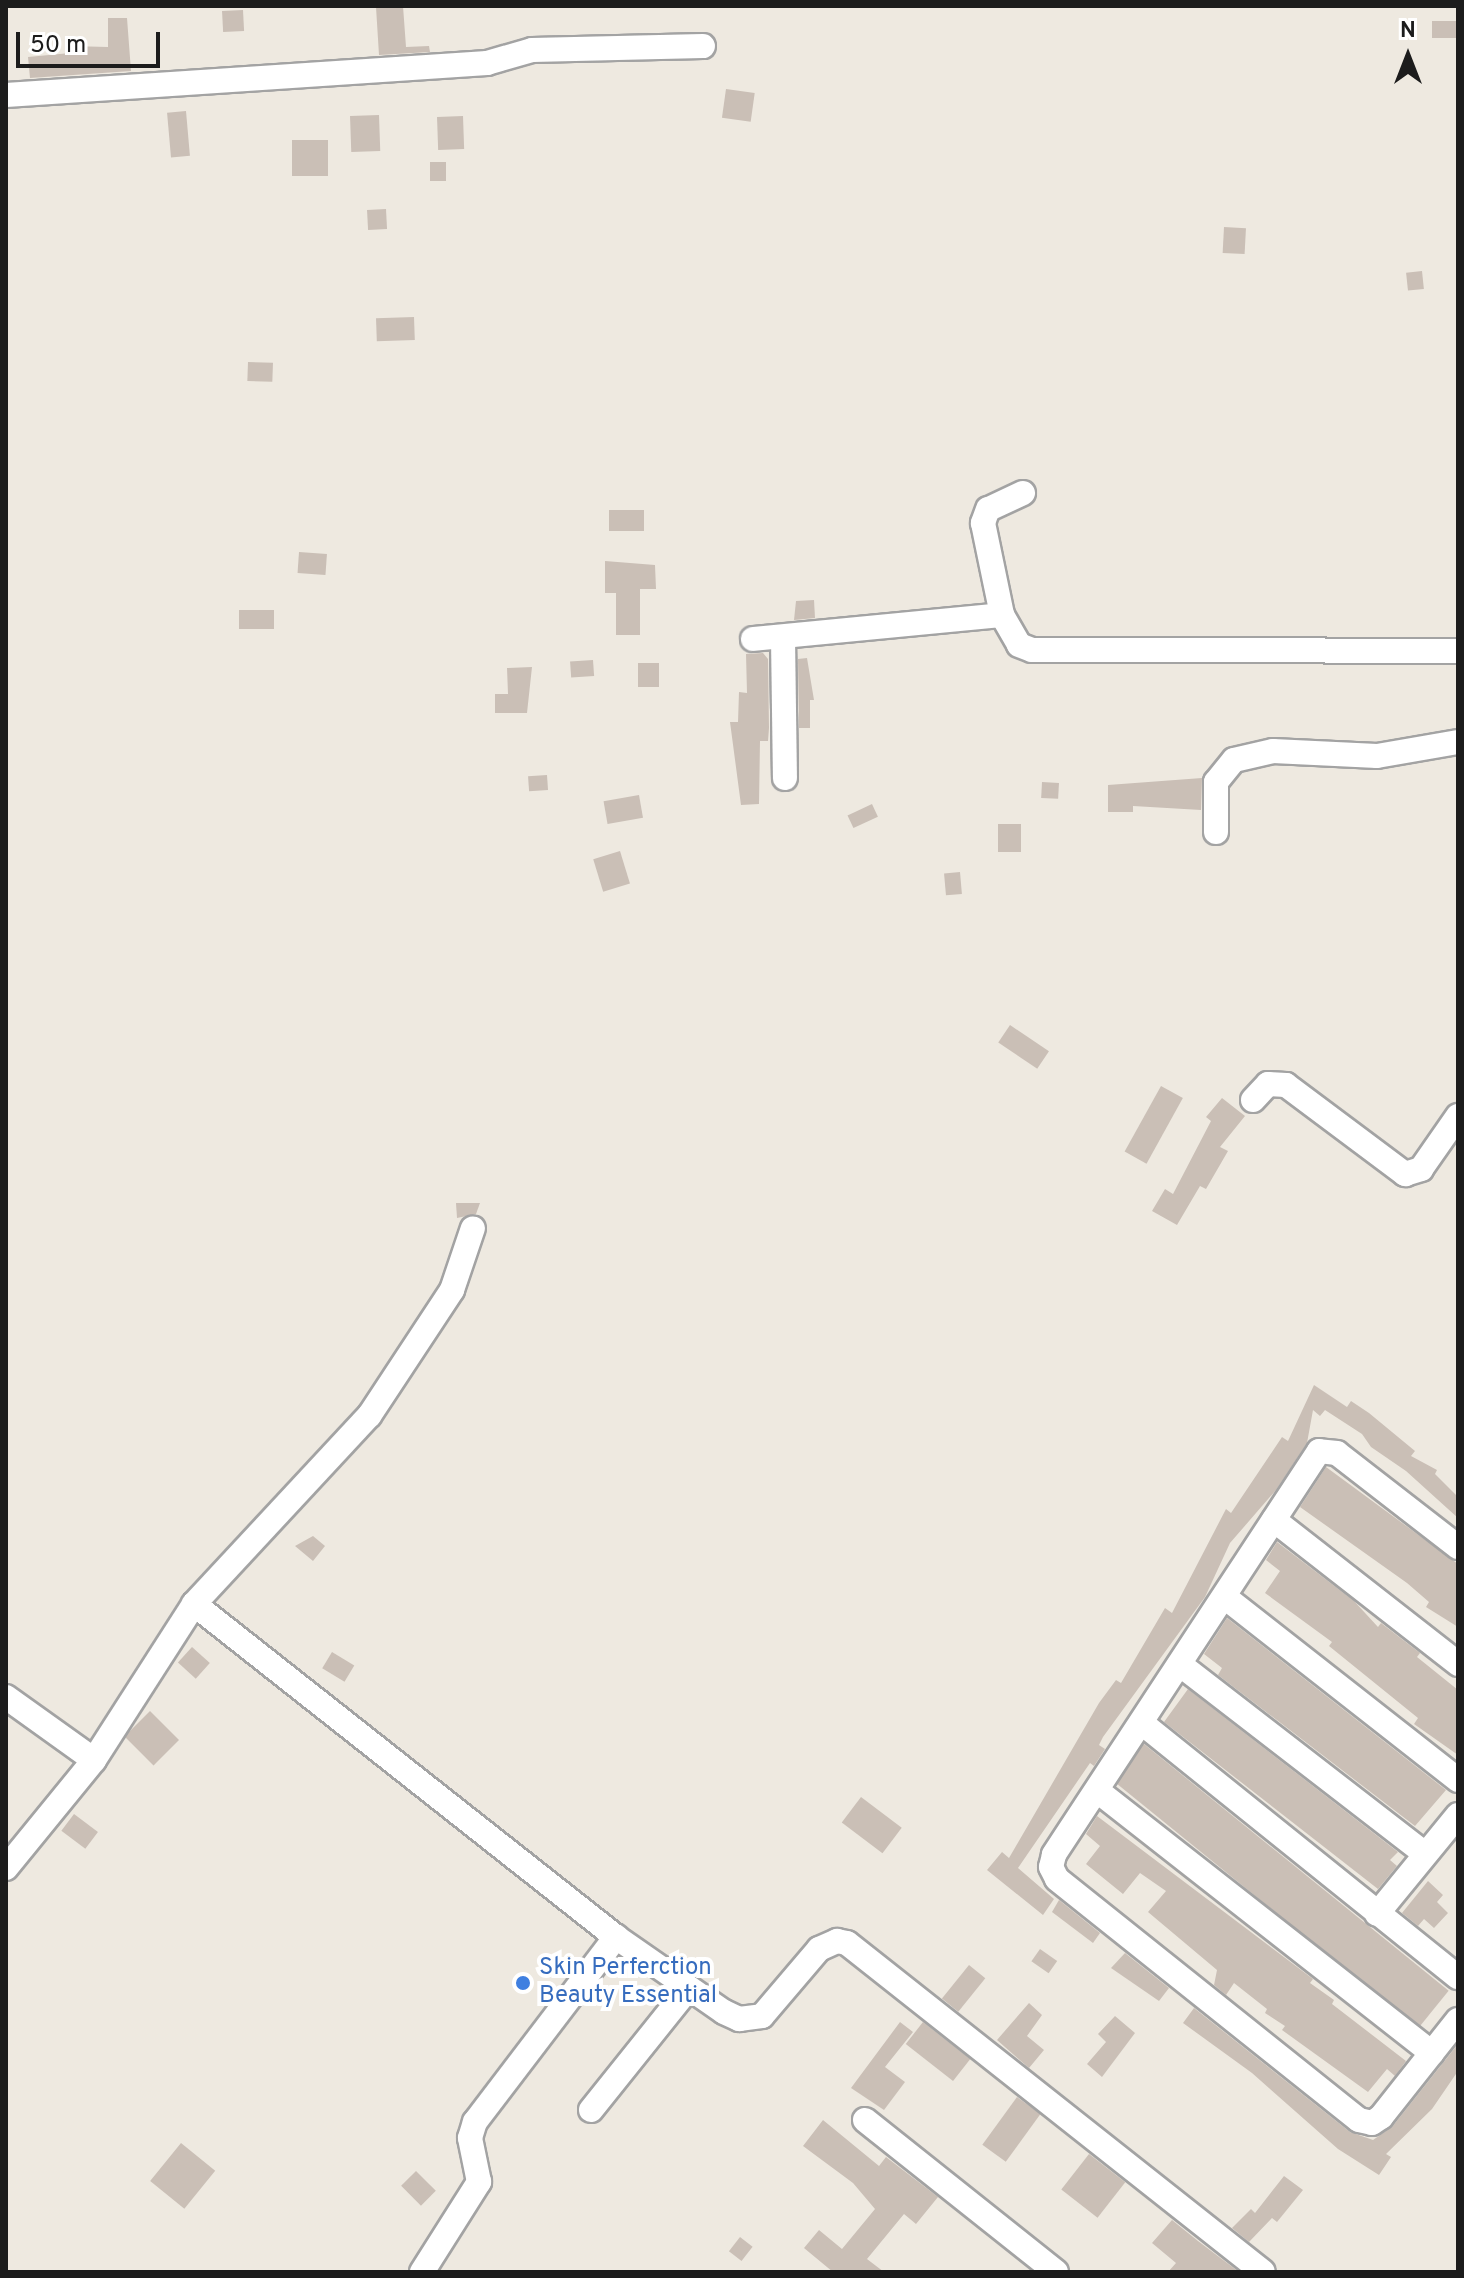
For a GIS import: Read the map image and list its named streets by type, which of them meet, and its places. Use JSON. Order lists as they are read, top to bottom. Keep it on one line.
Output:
{"places":["Skin Perferction Beauty Essential"],"scale_bar":"50 m","north":"top"}
